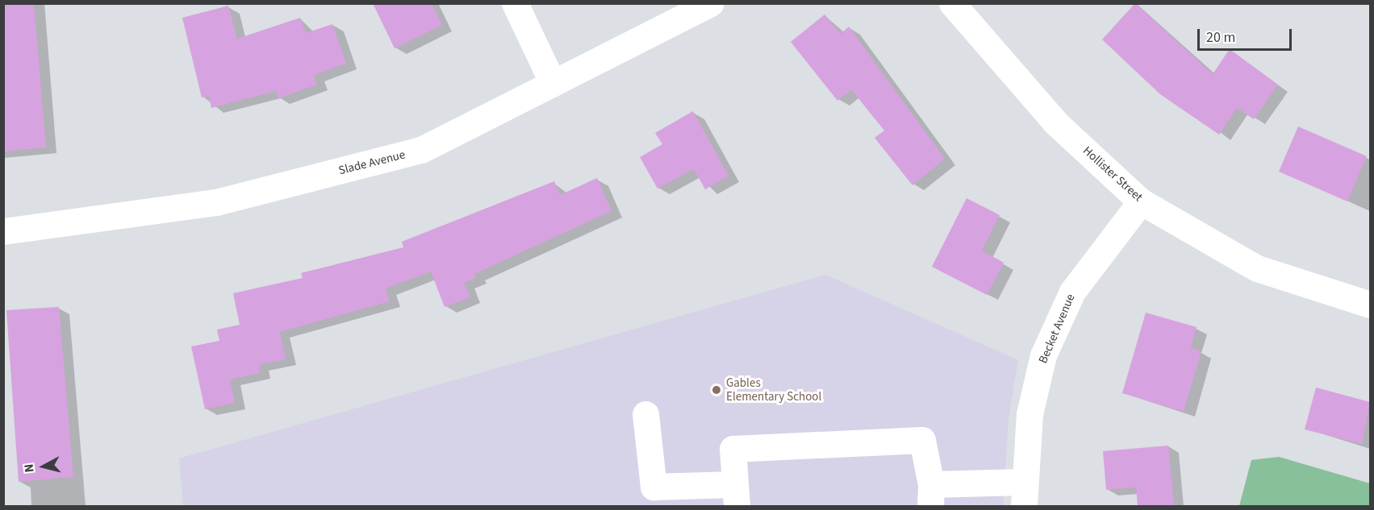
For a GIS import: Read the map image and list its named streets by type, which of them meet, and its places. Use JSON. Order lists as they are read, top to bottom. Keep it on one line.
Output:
{"streets":{"street":["Slade Avenue","Hollister Street","Becket Avenue"]},"crossings":[["Hollister Street","Becket Avenue"]],"places":["Gables Elementary School"],"scale_bar":"20 m","north":"left"}
